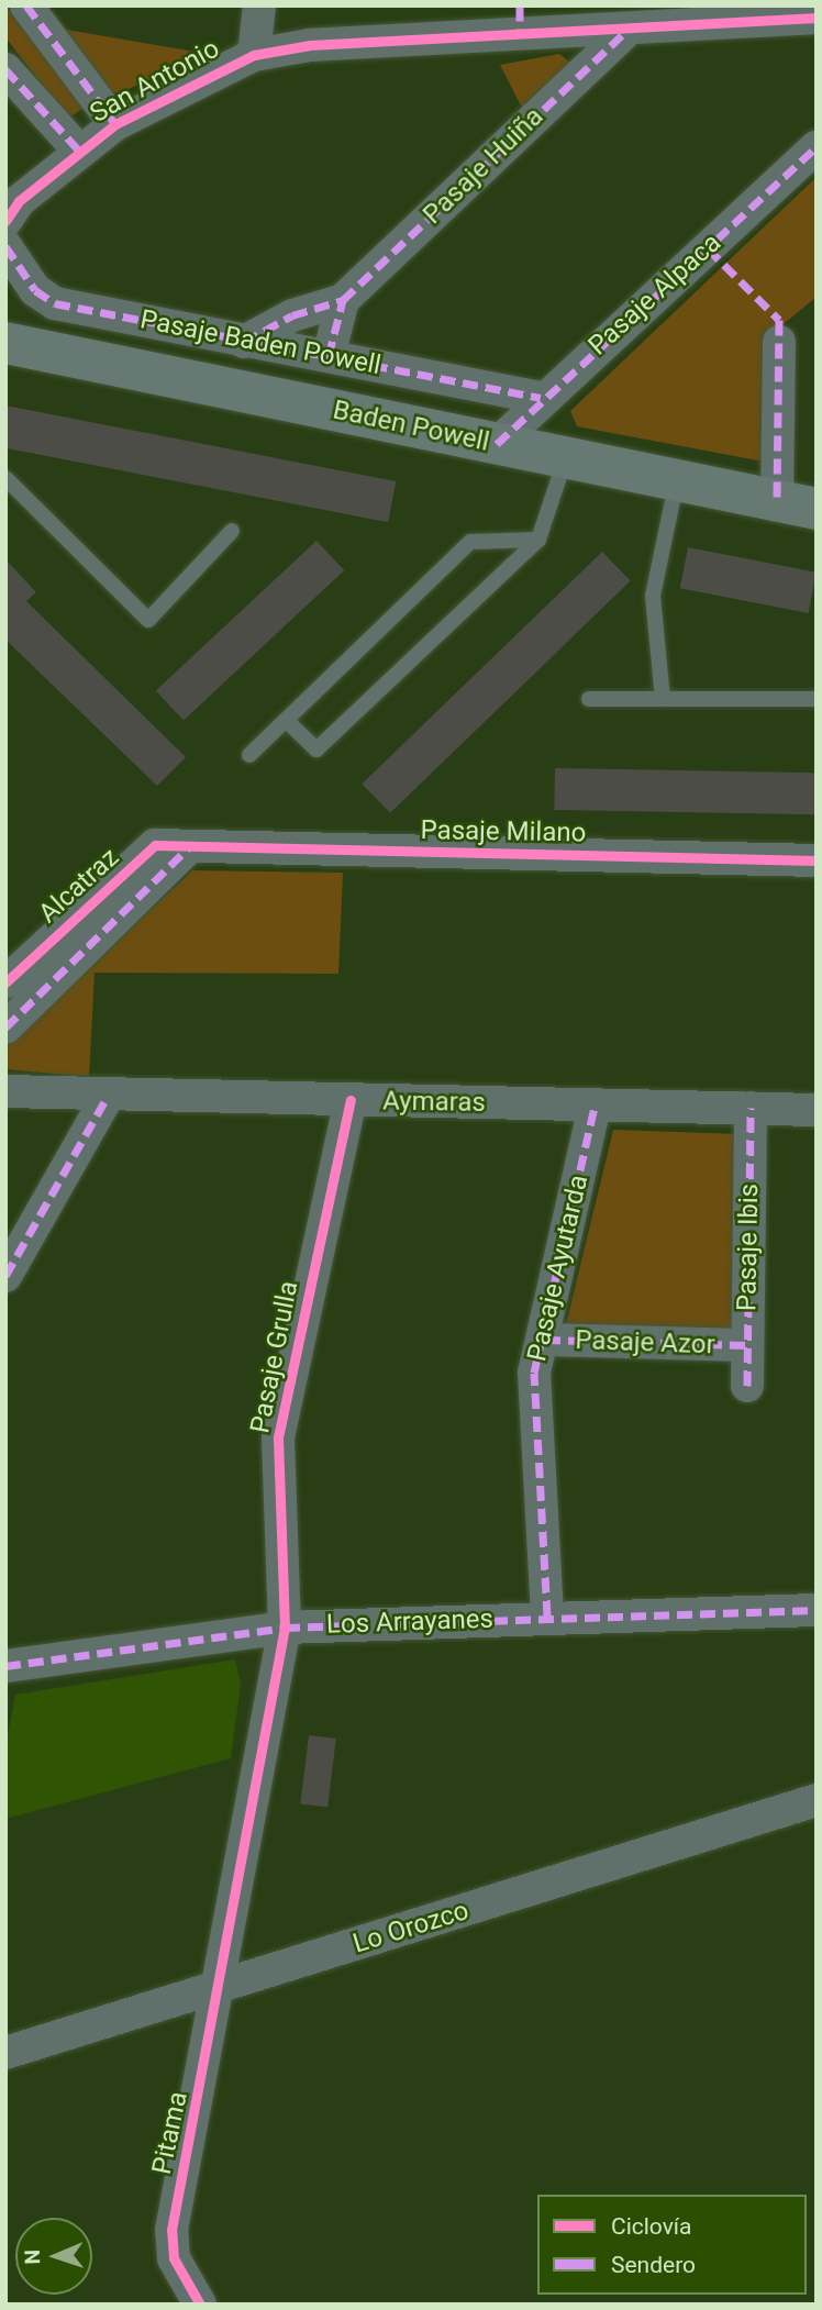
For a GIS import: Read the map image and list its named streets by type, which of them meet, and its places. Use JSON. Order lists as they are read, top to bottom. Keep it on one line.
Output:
{"streets":{"street":["San Antonio","Pasaje Huiña","Pasaje Alpaca","Pasaje Baden Powell","Baden Powell","Pasaje Milano","Alcatraz","Aymaras","Pasaje Ibis","Pasaje Ayutarda","Pasaje Azor","Pasaje Grulla","Los Arrayanes","Lo Orozco","Pitama"]},"crossings":[["San Antonio","Pasaje Huiña"],["Pasaje Huiña","Pasaje Baden Powell"],["Pasaje Alpaca","Pasaje Baden Powell"],["Pasaje Alpaca","Baden Powell"],["Pasaje Milano","Alcatraz"],["Aymaras","Pasaje Ibis"],["Aymaras","Pasaje Ayutarda"],["Aymaras","Pasaje Grulla"],["Pasaje Ibis","Pasaje Azor"],["Pasaje Ayutarda","Pasaje Azor"],["Pasaje Ayutarda","Los Arrayanes"],["Pasaje Grulla","Los Arrayanes"],["Pasaje Grulla","Pitama"],["Los Arrayanes","Pitama"],["Lo Orozco","Pitama"]],"legend":["Ciclovía","Sendero"],"north":"left"}
